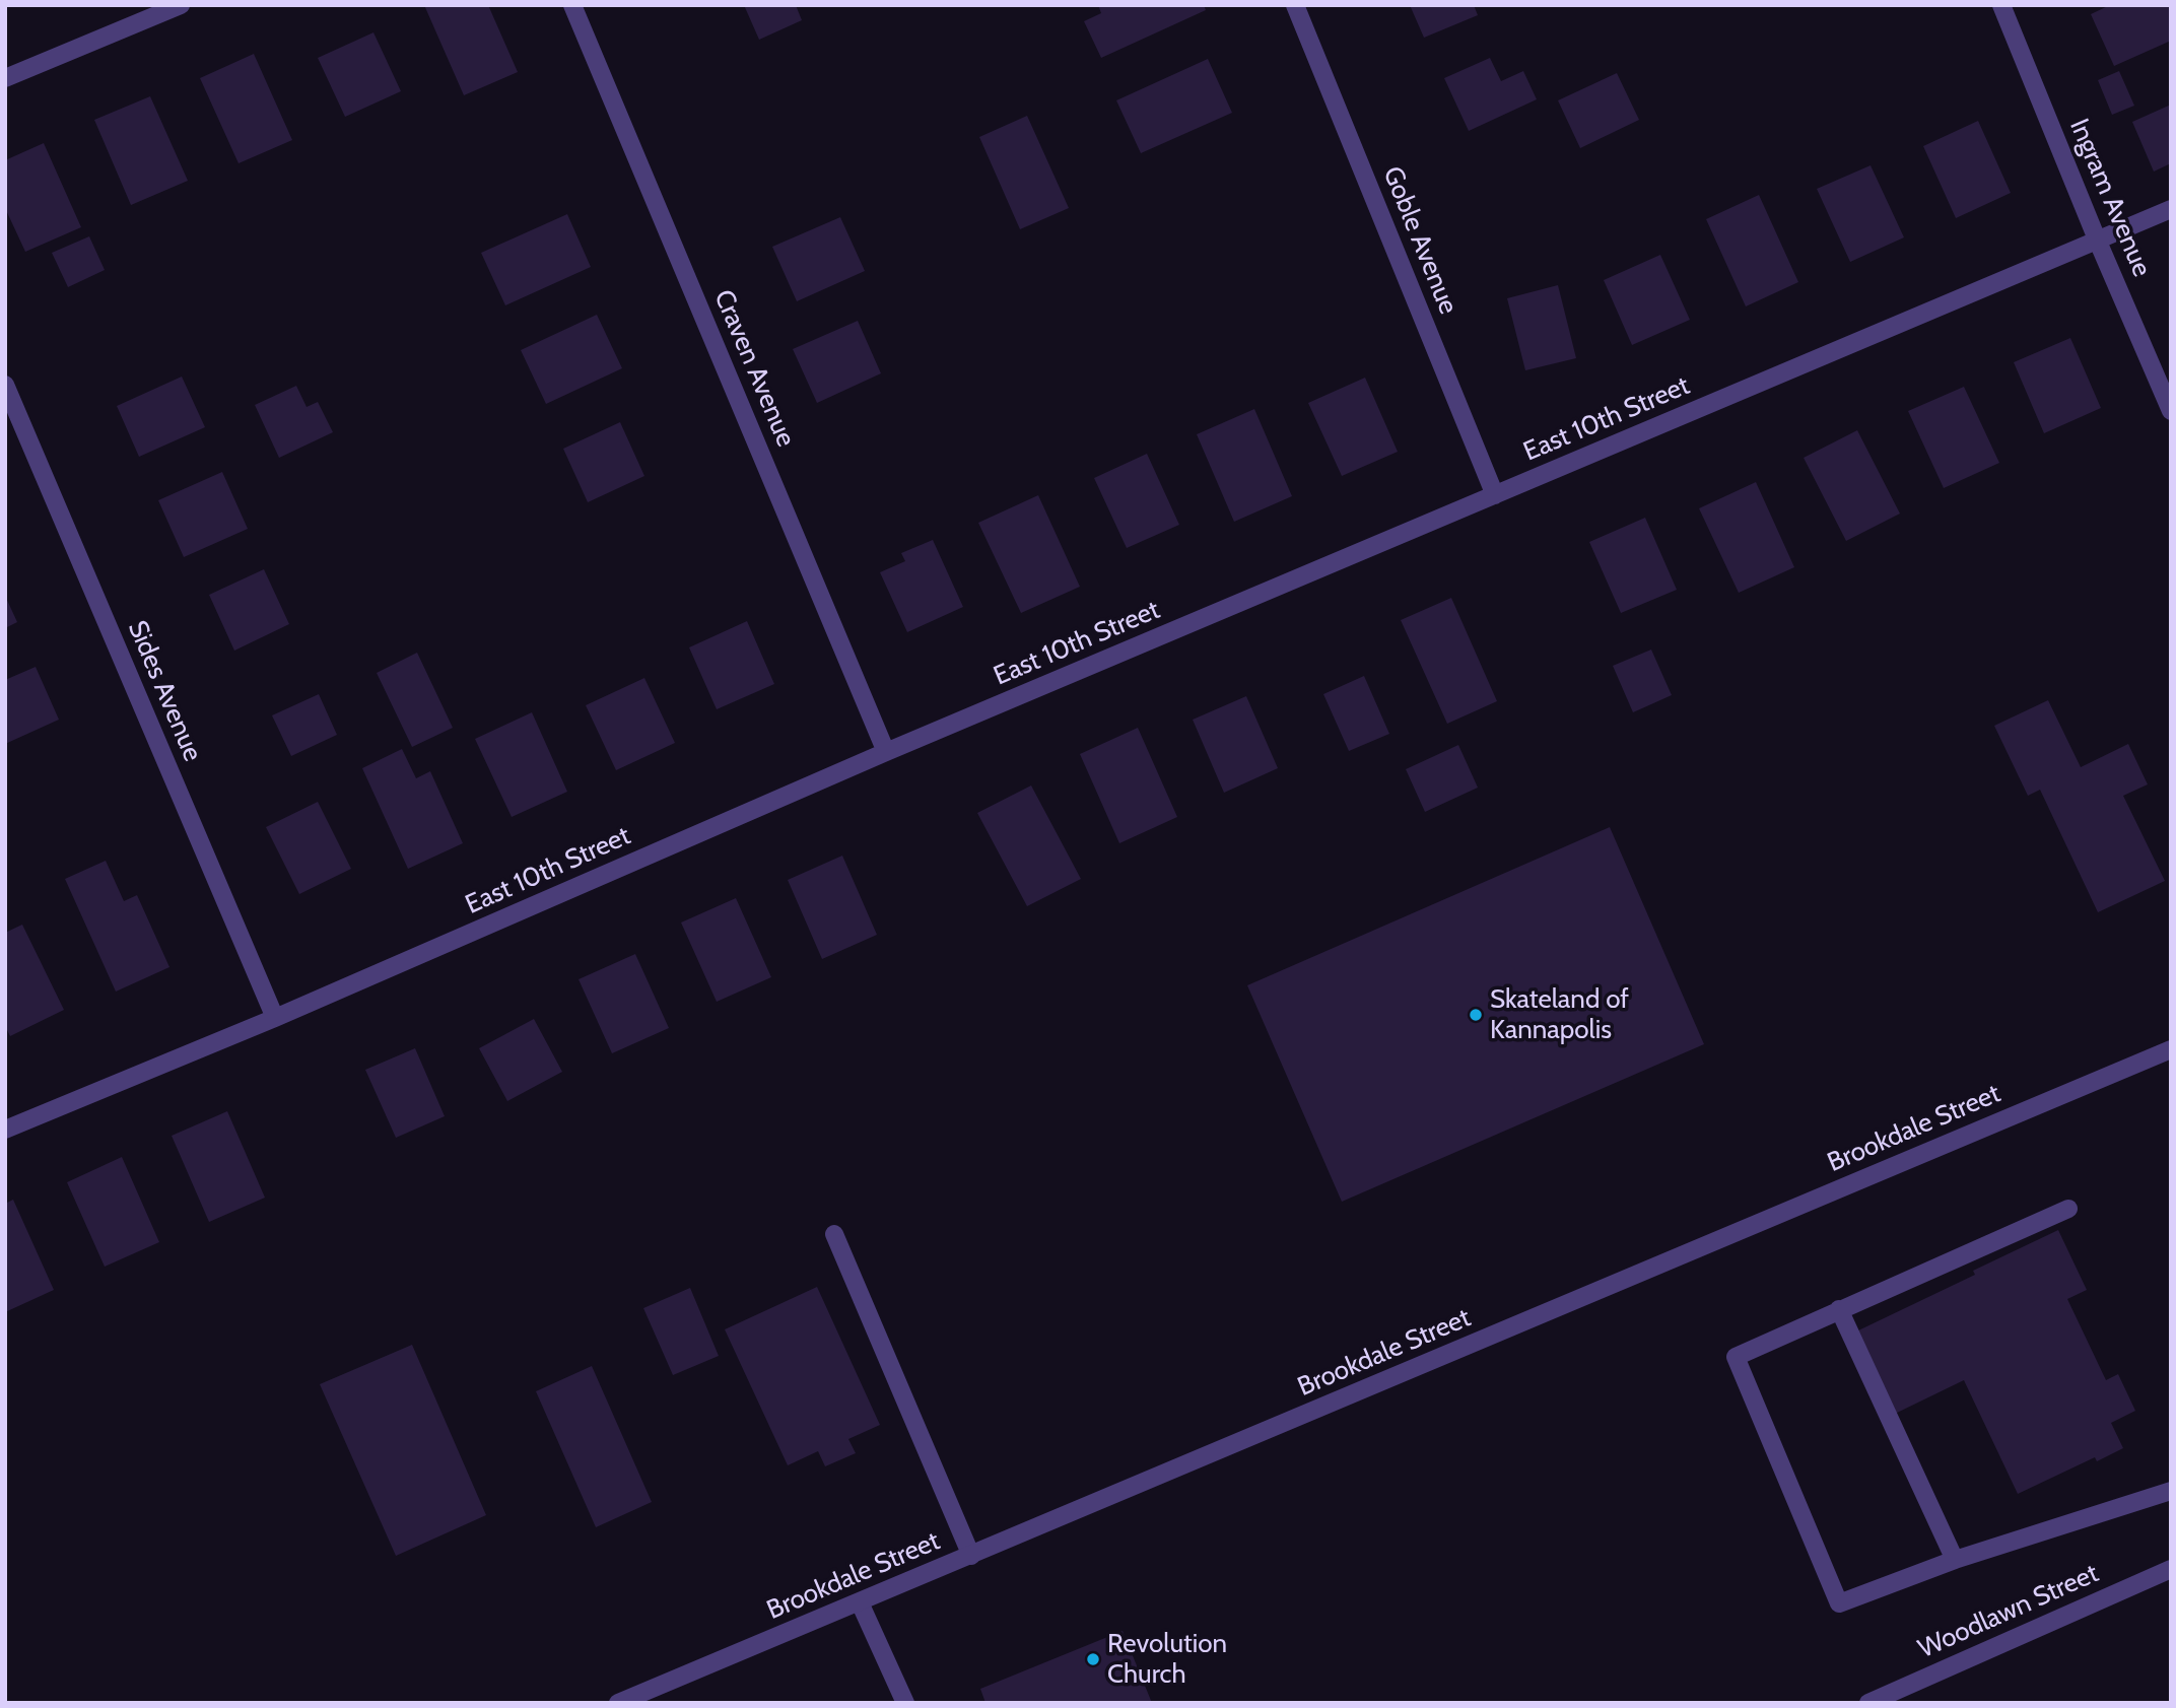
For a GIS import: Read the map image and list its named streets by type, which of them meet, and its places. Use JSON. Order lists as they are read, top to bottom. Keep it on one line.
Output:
{"streets":{"street":["Ingram Avenue","Goble Avenue","Craven Avenue","East 10th Street","Sides Avenue","Brookdale Street","Woodlawn Street"]},"crossings":[["Ingram Avenue","East 10th Street"],["Goble Avenue","East 10th Street"],["Craven Avenue","East 10th Street"],["East 10th Street","Sides Avenue"]],"places":["Skateland of Kannapolis","Revolution Church"]}
